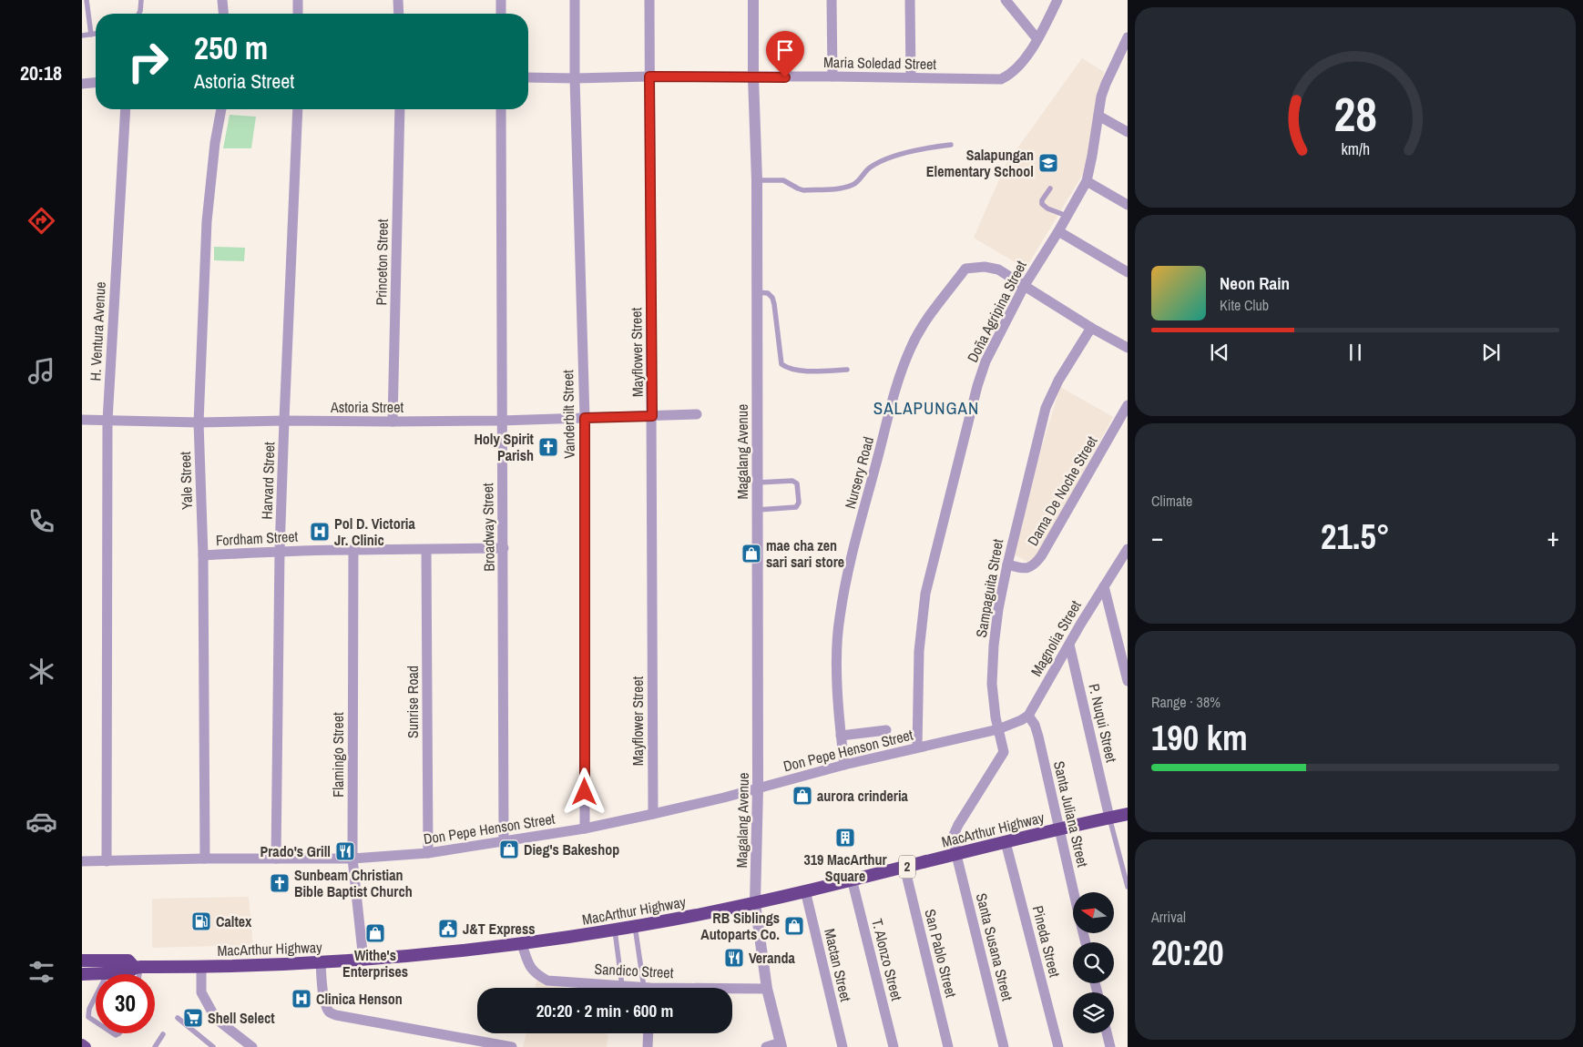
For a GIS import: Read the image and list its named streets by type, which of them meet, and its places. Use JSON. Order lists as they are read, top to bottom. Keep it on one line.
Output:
{"streets":{"highway":["MacArthur Highway","2"],"street":["Maria Soledad Street","Princeton Street","Doña Agripina Street","H. Ventura Avenue","Mayflower Street","Astoria Street","Vanderbilt Street","Magalang Avenue","Nursery Road","Yale Street","Harvard Street","Dama De Noche Street","Broadway Street","Fordham Street","Sampaguita Street","Magnolia Street","Sunrise Road","P. Nuqui Street","Don Pepe Henson Street","Flamingo Street","Santa Juliana Street","Pineda Street","Santa Susana Street","San Pablo Street","T. Alonzo Street","Mactan Street","Sandico Street"]},"crossings":[["Maria Soledad Street","Mayflower Street"],["Maria Soledad Street","Vanderbilt Street"],["Maria Soledad Street","Magalang Avenue"],["Princeton Street","Astoria Street"],["Doña Agripina Street","Nursery Road"],["Doña Agripina Street","Don Pepe Henson Street"],["H. Ventura Avenue","Astoria Street"],["H. Ventura Avenue","Don Pepe Henson Street"],["Mayflower Street","Astoria Street"],["Mayflower Street","Don Pepe Henson Street"],["Astoria Street","Vanderbilt Street"],["Astoria Street","Yale Street"],["Astoria Street","Harvard Street"],["Astoria Street","Broadway Street"],["Vanderbilt Street","Don Pepe Henson Street"],["Magalang Avenue","Don Pepe Henson Street"],["Magalang Avenue","MacArthur Highway"],["Magalang Avenue","Sandico Street"],["Nursery Road","Don Pepe Henson Street"],["Yale Street","Fordham Street"],["Yale Street","Don Pepe Henson Street"],["Harvard Street","Fordham Street"],["Harvard Street","Don Pepe Henson Street"],["Dama De Noche Street","Sampaguita Street"],["Broadway Street","Fordham Street"],["Broadway Street","Don Pepe Henson Street"],["Fordham Street","Sunrise Road"],["Fordham Street","Flamingo Street"],["Sampaguita Street","Don Pepe Henson Street"],["Sampaguita Street","MacArthur Highway"],["Sampaguita Street","Santa Susana Street"],["Magnolia Street","P. Nuqui Street"],["Magnolia Street","Santa Juliana Street"],["Sunrise Road","Don Pepe Henson Street"],["P. Nuqui Street","MacArthur Highway"],["Don Pepe Henson Street","Flamingo Street"],["Flamingo Street","MacArthur Highway"],["Santa Juliana Street","MacArthur Highway"],["MacArthur Highway","Pineda Street"],["MacArthur Highway","Santa Susana Street"],["MacArthur Highway","San Pablo Street"],["MacArthur Highway","T. Alonzo Street"],["MacArthur Highway","Mactan Street"],["MacArthur Highway","Sandico Street"]],"districts":["SALAPUNGAN"],"places":{"school or university":["Salapungan Elementary School"],"church":["Holy Spirit Parish","Sunbeam Christian Bible Baptist Church"],"hospital":["Pol D. Victoria Jr. Clinic","Clinica Henson"],"shop":["mae cha zen sari sari store","aurora crinderia","Dieg's Bakeshop","RB Siblings Autoparts Co.","Withe's Enterprises"],"building":["319 MacArthur Square"],"restaurant":["Prado's Grill","Veranda"],"fuel station":["Caltex"],"public building":["J&T Express"],"supermarket":["Shell Select"]},"north":"left","page":{"tabs":"20:18","turn":["250 m","Astoria Street"],"song":["Neon Rain","Kite Club"],"tile":["Climate",["Range · 38%","190 km"],["Arrival","20:20"]],"heat":["−","21.5°","+"],"limit":"30","trip":"20:20 · 2 min · 600 m","gauge":["28","km/h"]}}
